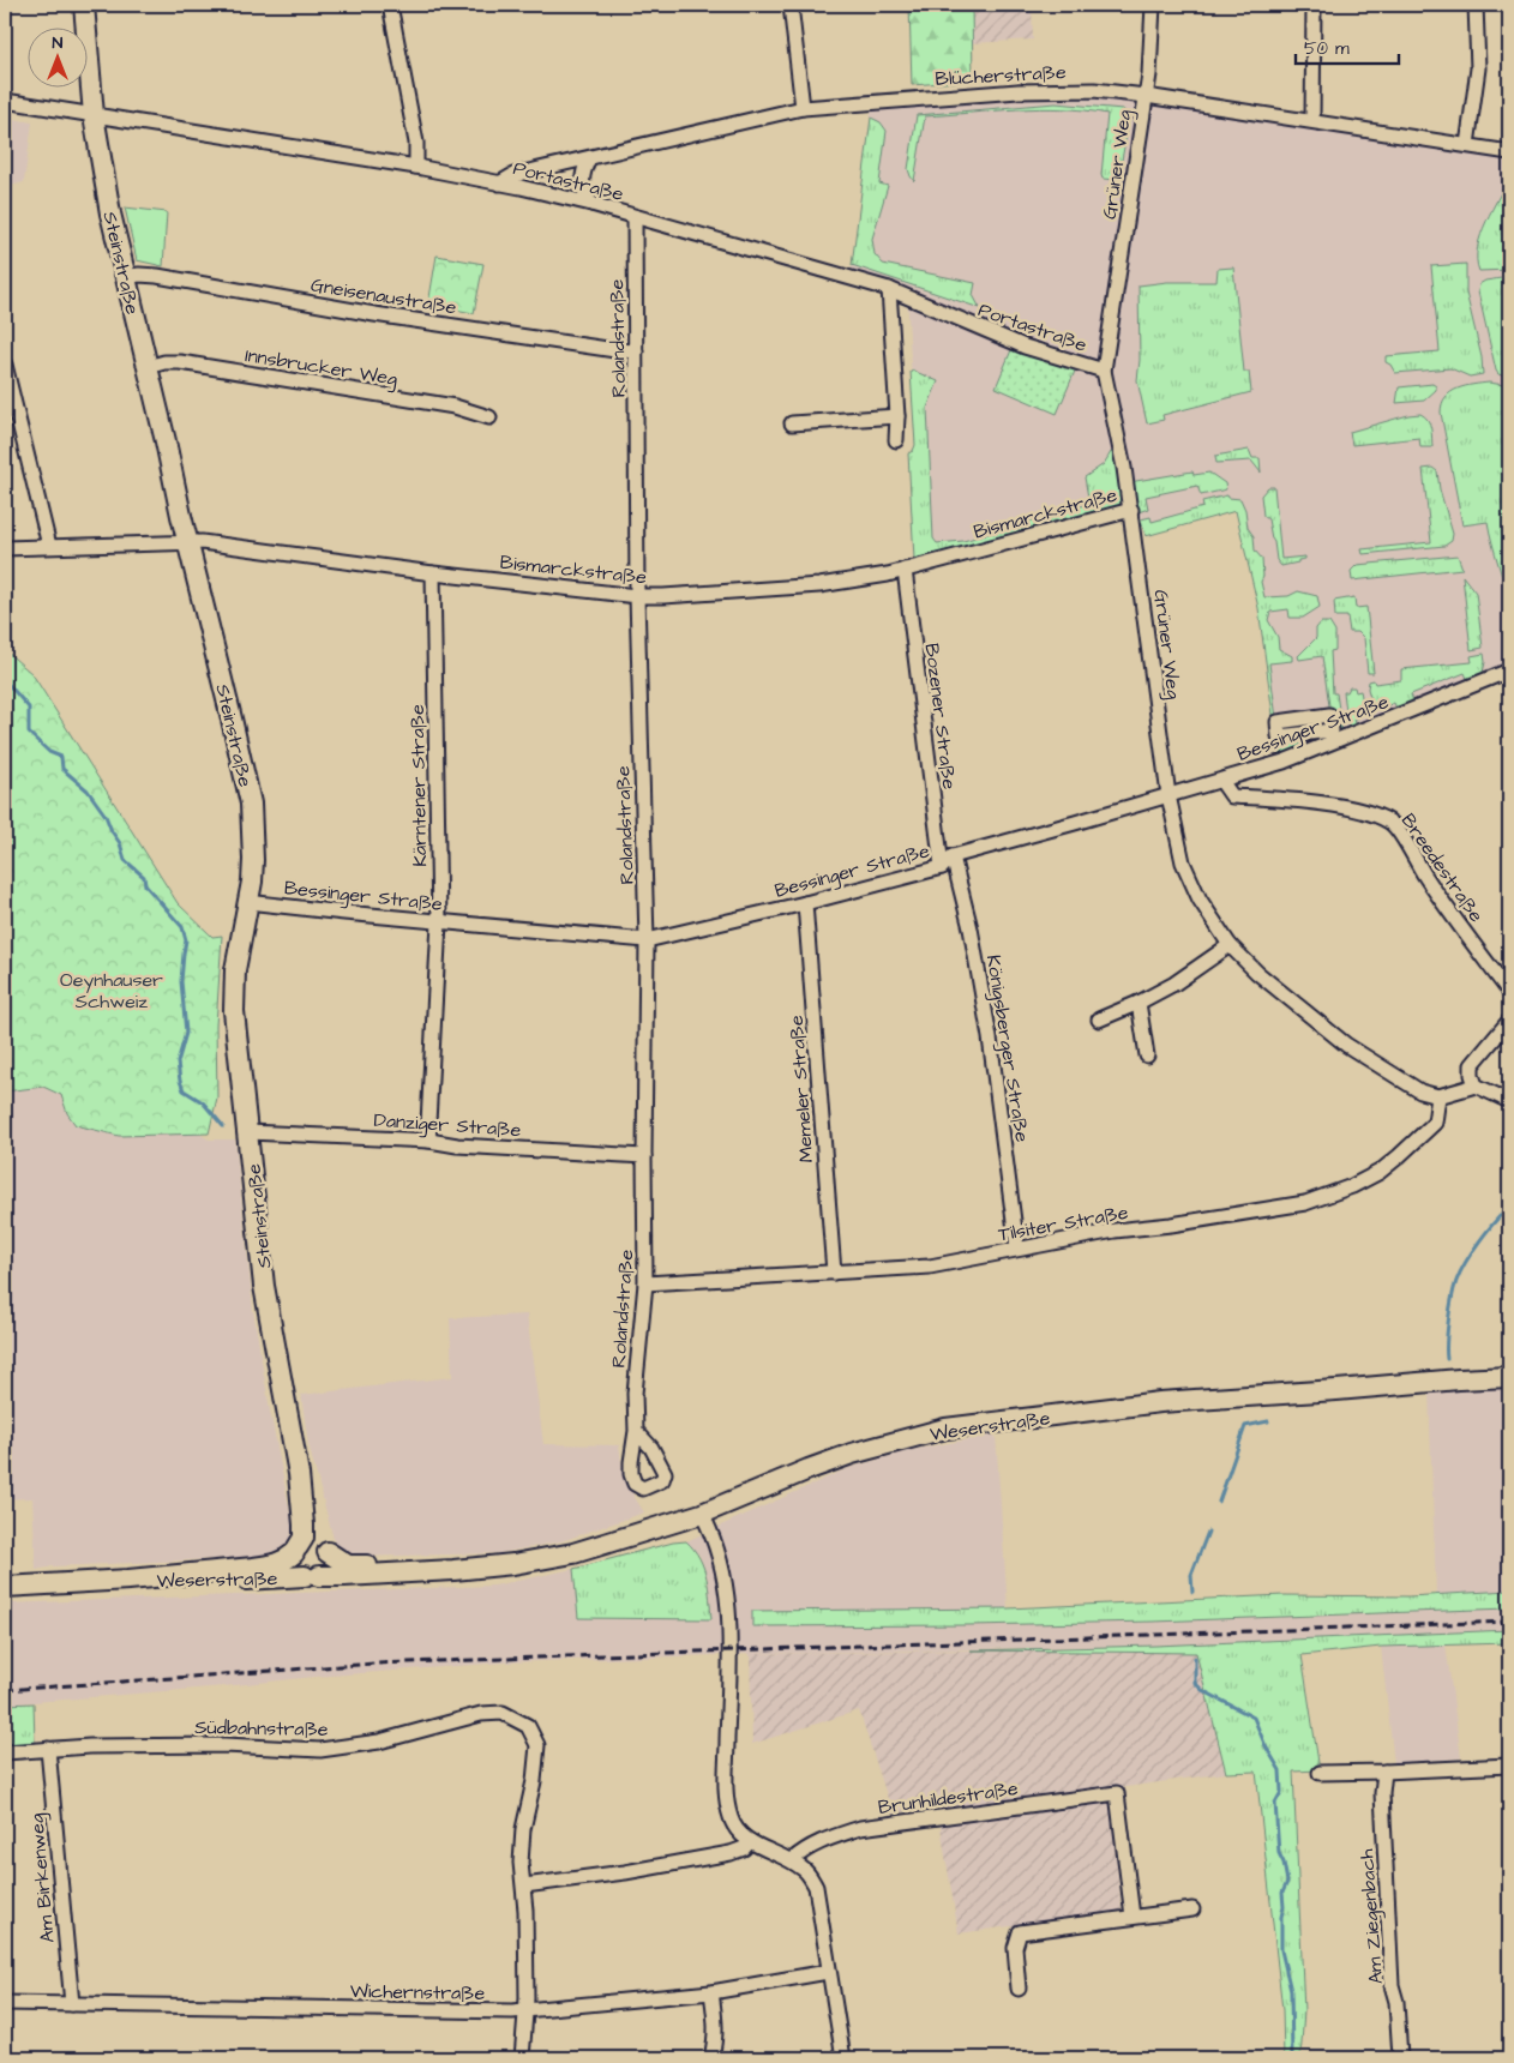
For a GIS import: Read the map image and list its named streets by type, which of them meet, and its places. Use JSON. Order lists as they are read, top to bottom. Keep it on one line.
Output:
{"streets":{"main road":["Steinstraße","Weserstraße"],"street":["Blücherstraße","Grüner Weg","Portastraße","Gneisenaustraße","Rolandstraße","Innsbrucker Weg","Bismarckstraße","Bozener Straße","Bessinger Straße","Kärntener Straße","Breedestraße","Königsberger Straße","Memeler Straße","Danziger Straße","Tilsiter Straße","Südbahnstraße","Brunhildestraße","Am Birkenweg","Am Ziegenbach","Wichernstraße"]},"crossings":[["Blücherstraße","Grüner Weg"],["Blücherstraße","Portastraße"],["Grüner Weg","Portastraße"],["Grüner Weg","Bismarckstraße"],["Grüner Weg","Bessinger Straße"],["Grüner Weg","Tilsiter Straße"],["Portastraße","Steinstraße"],["Portastraße","Rolandstraße"],["Steinstraße","Gneisenaustraße"],["Steinstraße","Innsbrucker Weg"],["Steinstraße","Bismarckstraße"],["Steinstraße","Bessinger Straße"],["Steinstraße","Danziger Straße"],["Steinstraße","Weserstraße"],["Gneisenaustraße","Rolandstraße"],["Rolandstraße","Bismarckstraße"],["Rolandstraße","Bessinger Straße"],["Rolandstraße","Danziger Straße"],["Rolandstraße","Tilsiter Straße"],["Bismarckstraße","Bozener Straße"],["Bismarckstraße","Kärntener Straße"],["Bozener Straße","Bessinger Straße"],["Bessinger Straße","Kärntener Straße"],["Bessinger Straße","Breedestraße"],["Bessinger Straße","Königsberger Straße"],["Bessinger Straße","Memeler Straße"],["Kärntener Straße","Danziger Straße"],["Königsberger Straße","Tilsiter Straße"],["Memeler Straße","Tilsiter Straße"],["Südbahnstraße","Am Birkenweg"],["Am Birkenweg","Wichernstraße"]],"parks":["Oeynhauser Schweiz"],"scale_bar":"50 m","north":"top"}
